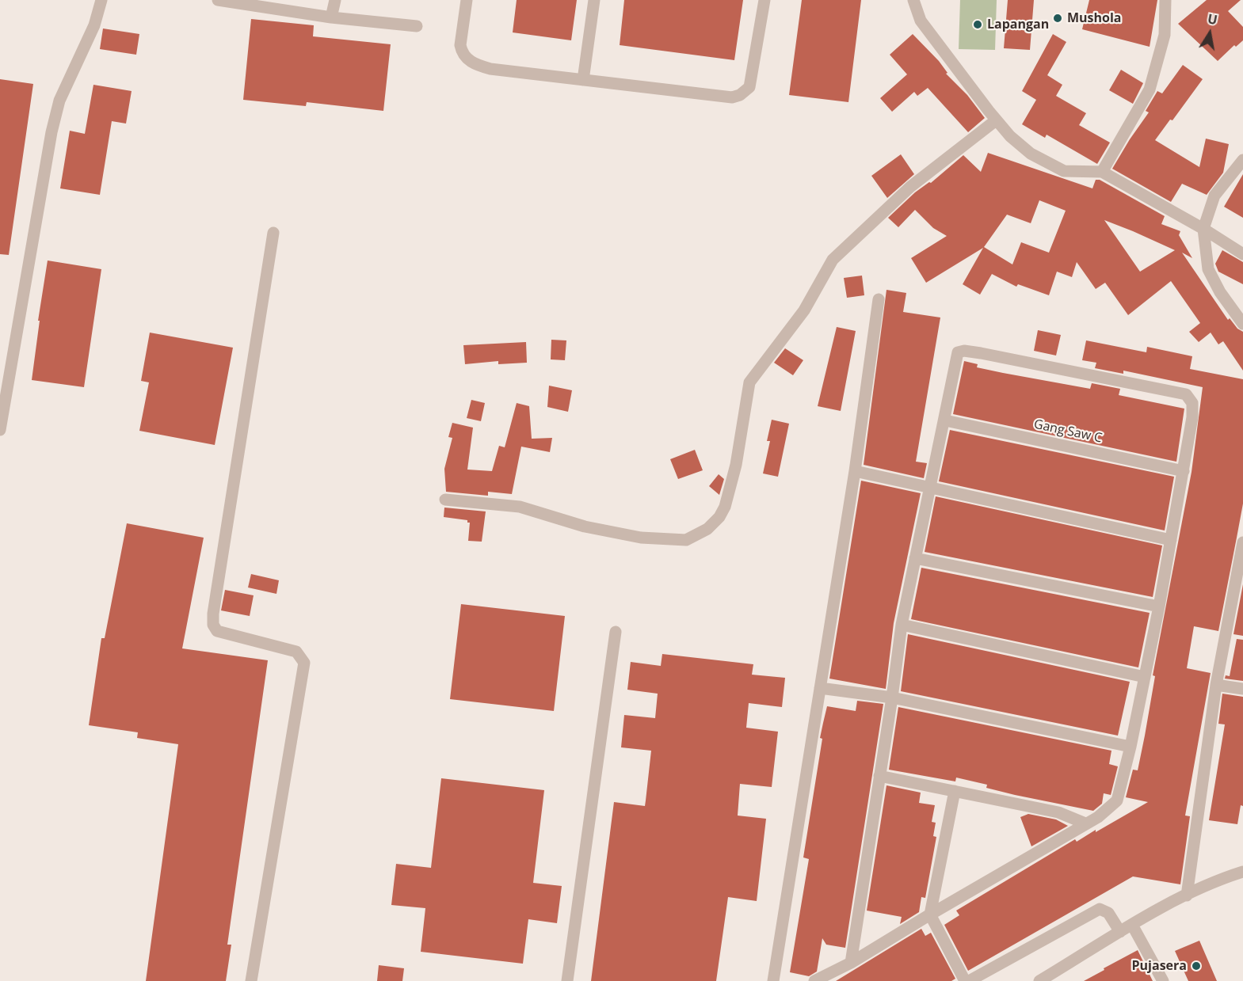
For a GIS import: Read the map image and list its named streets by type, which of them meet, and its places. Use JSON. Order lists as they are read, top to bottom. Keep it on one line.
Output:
{"streets":{"street":["Gang Saw C"]},"places":["Mushola","Lapangan","Pujasera"],"north":"top"}
